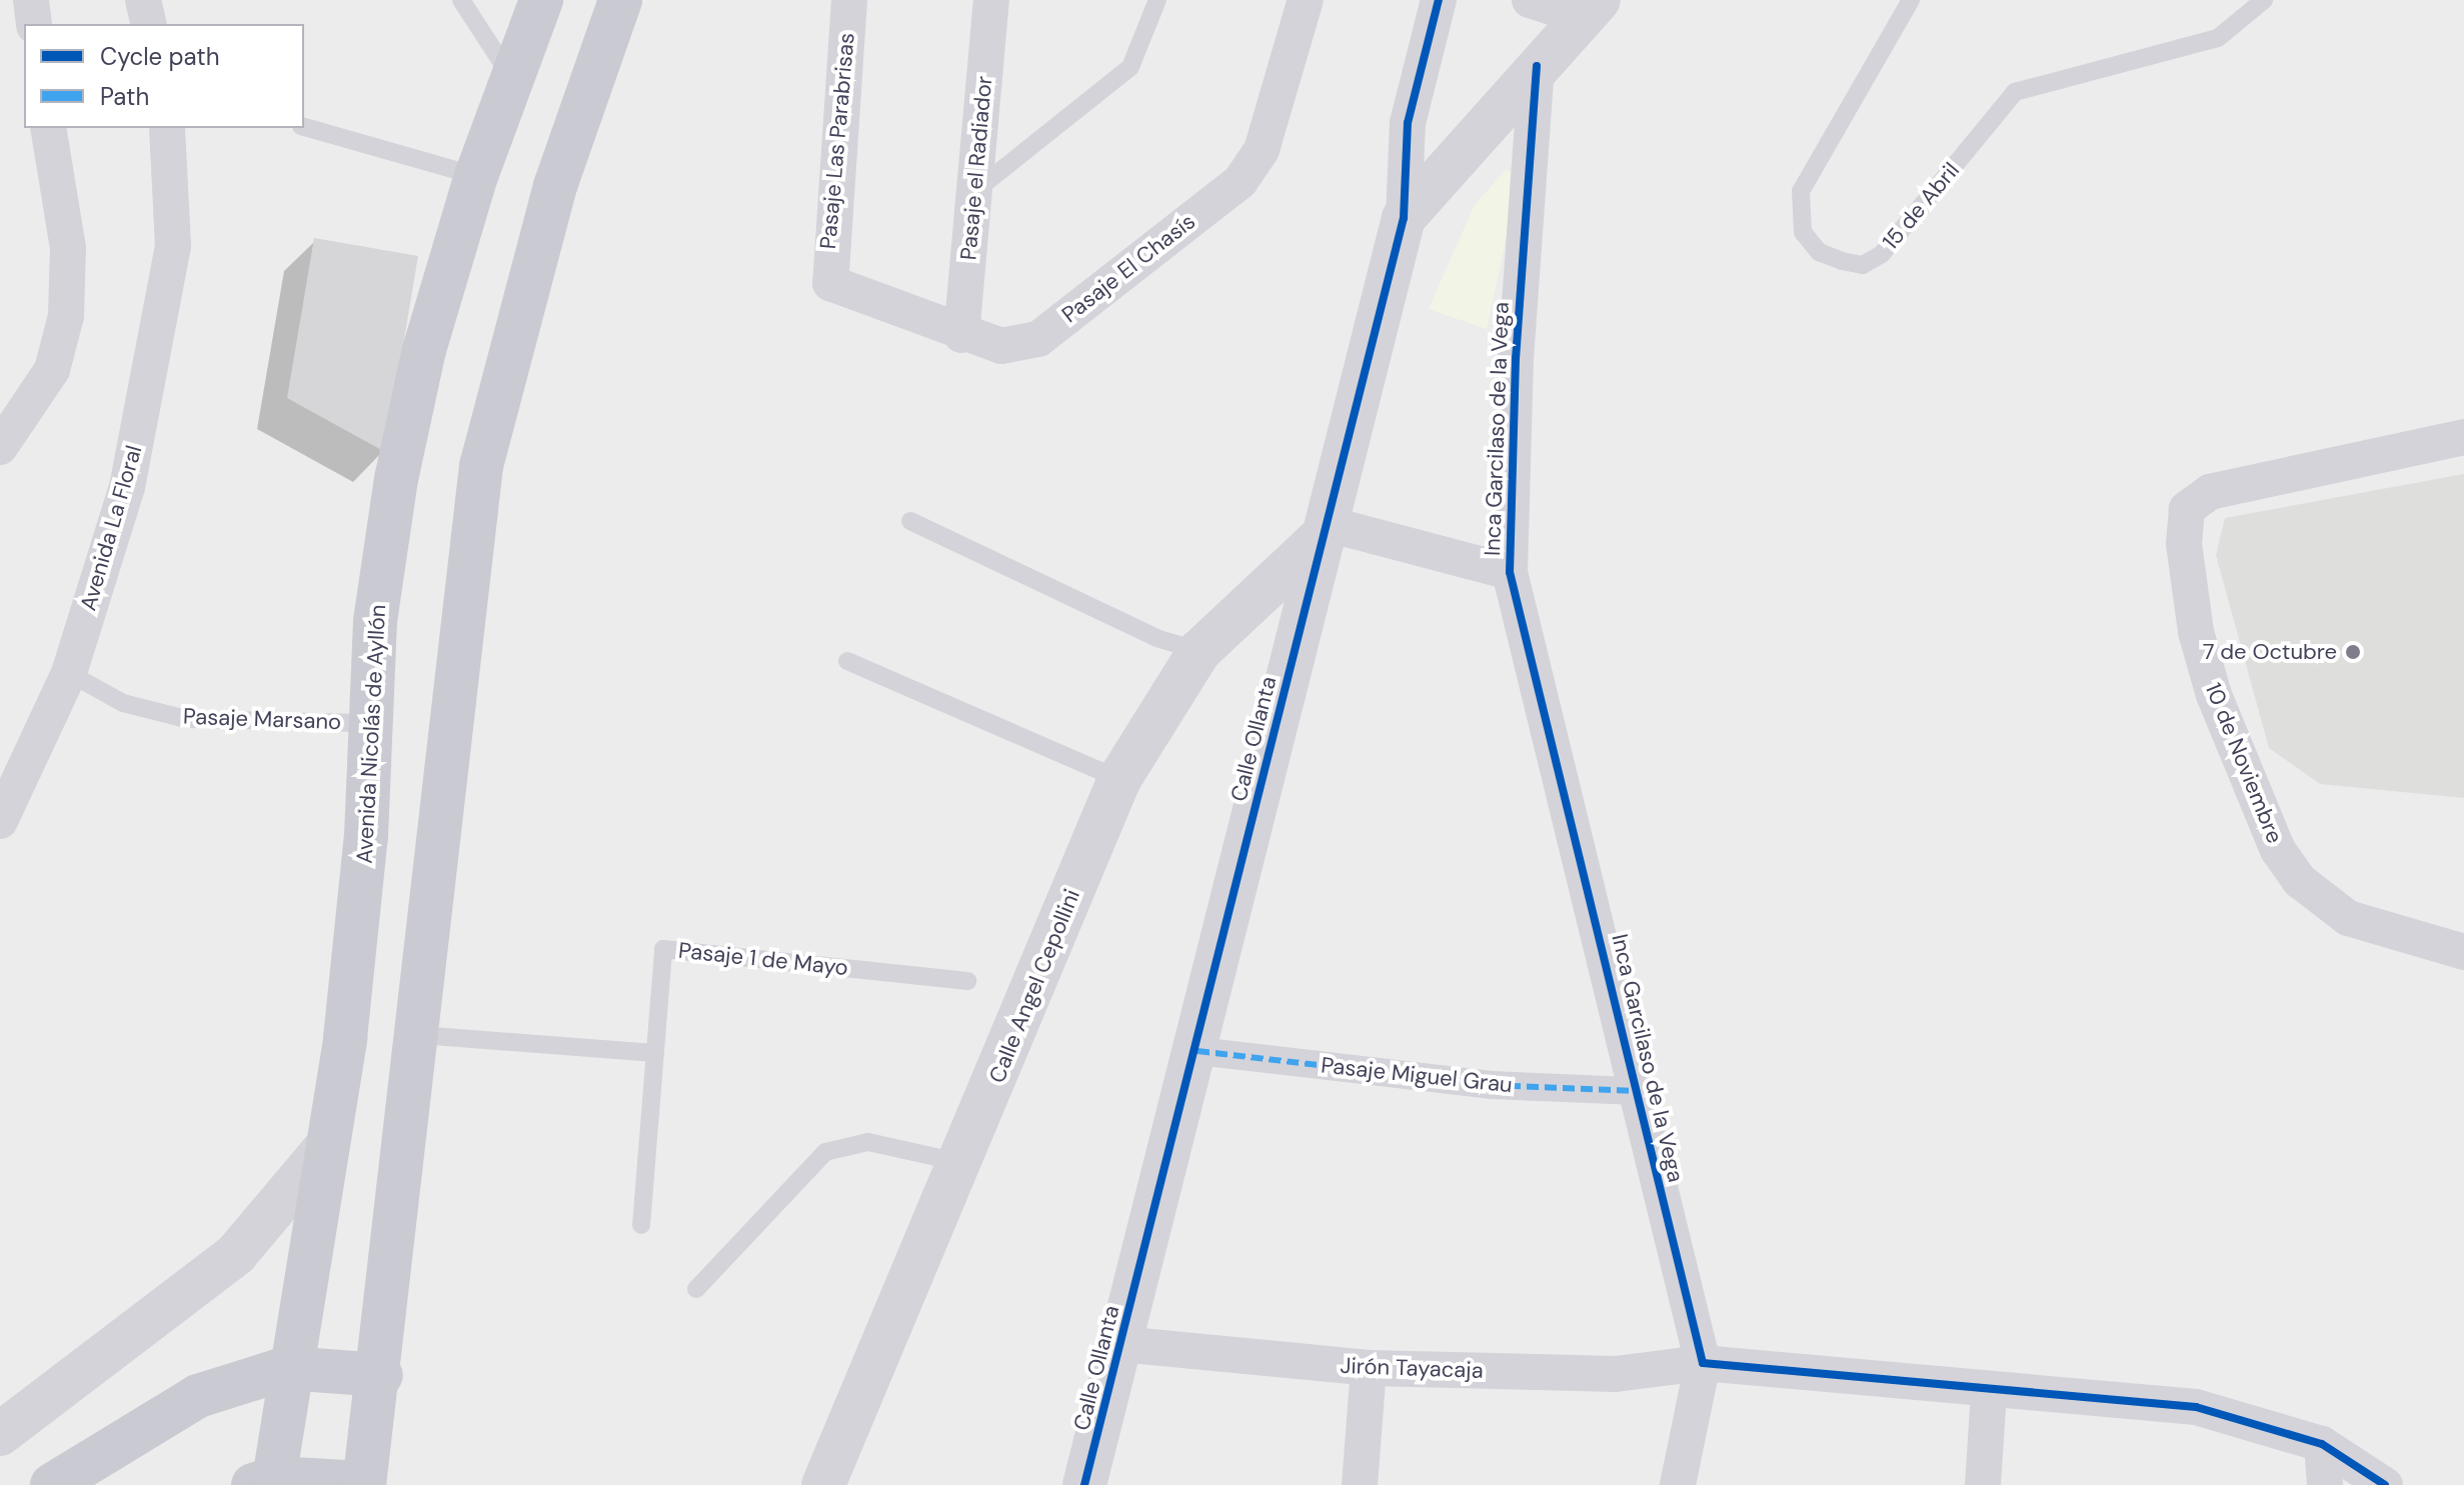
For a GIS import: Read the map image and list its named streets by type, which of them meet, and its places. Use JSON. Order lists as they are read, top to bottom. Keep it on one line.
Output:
{"streets":{"main road":["Avenida Nicolás de Ayllón"],"street":["Pasaje Las Parabrisas","Pasaje el Radiador","Pasaje El Chasís","Inca Garcilaso de la Vega","Avenida La Floral","Calle Ollanta","10 de Noviembre","Calle Angel Cepollini","Pasaje Miguel Grau","Jirón Tayacaja"],"lane":["15 de Abril","Pasaje Marsano","Pasaje 1 de Mayo"]},"crossings":[["Pasaje Las Parabrisas","Pasaje El Chasís"],["Pasaje el Radiador","Pasaje El Chasís"],["Inca Garcilaso de la Vega","Pasaje Miguel Grau"],["Inca Garcilaso de la Vega","Jirón Tayacaja"],["Avenida La Floral","Pasaje Marsano"],["Pasaje Marsano","Avenida Nicolás de Ayllón"],["Calle Ollanta","Calle Angel Cepollini"],["Calle Ollanta","Pasaje Miguel Grau"],["Calle Ollanta","Jirón Tayacaja"]],"places":["7 de Octubre"],"legend":["Cycle path","Path"]}
